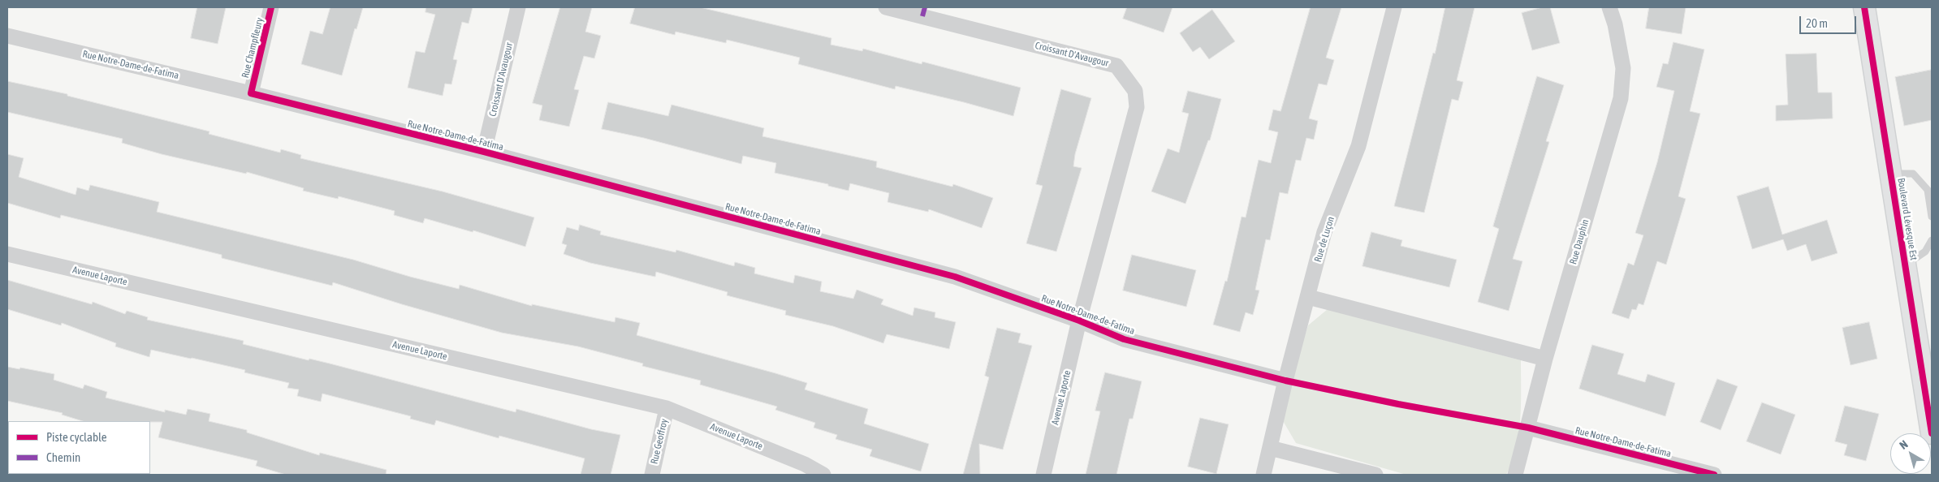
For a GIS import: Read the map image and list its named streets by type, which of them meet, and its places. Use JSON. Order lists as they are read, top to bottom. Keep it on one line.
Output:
{"streets":{"street":["Rue Champfleury","Croissant D'Avaugour","Rue Notre-Dame-de-Fatima","Boulevard Lévesque Est","Rue de Luçon","Rue Dauphin","Avenue Laporte","Rue Geoffroy"]},"crossings":[["Rue Champfleury","Rue Notre-Dame-de-Fatima"],["Croissant D'Avaugour","Rue Notre-Dame-de-Fatima"],["Croissant D'Avaugour","Avenue Laporte"],["Rue Notre-Dame-de-Fatima","Rue de Luçon"],["Rue Notre-Dame-de-Fatima","Rue Dauphin"],["Rue Notre-Dame-de-Fatima","Avenue Laporte"],["Avenue Laporte","Rue Geoffroy"]],"legend":["Piste cyclable","Chemin"],"scale_bar":"20 m","north":"top left"}
